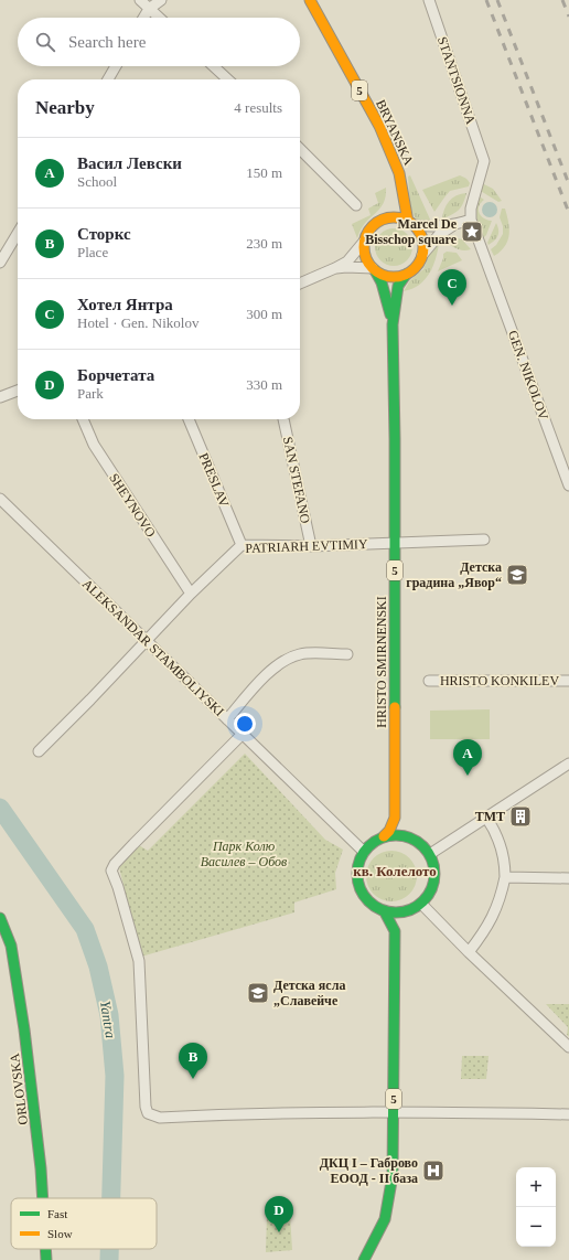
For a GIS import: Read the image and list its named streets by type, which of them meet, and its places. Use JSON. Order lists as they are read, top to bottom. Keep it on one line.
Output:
{"streets":{"main road":["5","BRYANSKA","HRISTO SMIRNENSKI","ORLOVSKA"],"street":["STANTSIONNA","GEN. NIKOLOV","PRESLAV","SAN STEFANO","SHEYNOVO","PATRIARH EVTIMIY","ALEKSANDAR STAMBOLIYSKI","HRISTO KONKILEV"]},"crossings":[["STANTSIONNA","GEN. NIKOLOV"],["5","BRYANSKA"],["5","ALEKSANDAR STAMBOLIYSKI"],["5","HRISTO SMIRNENSKI"],["BRYANSKA","HRISTO SMIRNENSKI"],["PRESLAV","PATRIARH EVTIMIY"],["SAN STEFANO","PATRIARH EVTIMIY"],["SHEYNOVO","PATRIARH EVTIMIY"],["PATRIARH EVTIMIY","ALEKSANDAR STAMBOLIYSKI"],["PATRIARH EVTIMIY","HRISTO SMIRNENSKI"]],"districts":["кв. Колелото"],"water":["Yantra"],"parks":["Парк Колю Василев – Обов"],"places":{"place":["Marcel De Bisschop square"],"school or university":["Детска градина „Явор“","Детска ясла „Славейче"],"building":["TMT"],"hospital":["ДКЦ І – Габрово ЕООД - II база"]},"legend":["Fast","Slow"],"page":{"search":"Search here","heading":["Nearby","4 results"],"list":[{"mark":"A","name":"Васил Левски","note":"School","value":"150 m"},{"mark":"B","name":"Сторкс","note":"Place","value":"230 m"},{"mark":"C","name":"Хотел Янтра","note":"Hotel · Gen. Nikolov","value":"300 m"},{"mark":"D","name":"Борчетата","note":"Park","value":"330 m"}],"pins":["C","A","B","D"],"map_buttons":["+","−"]}}
